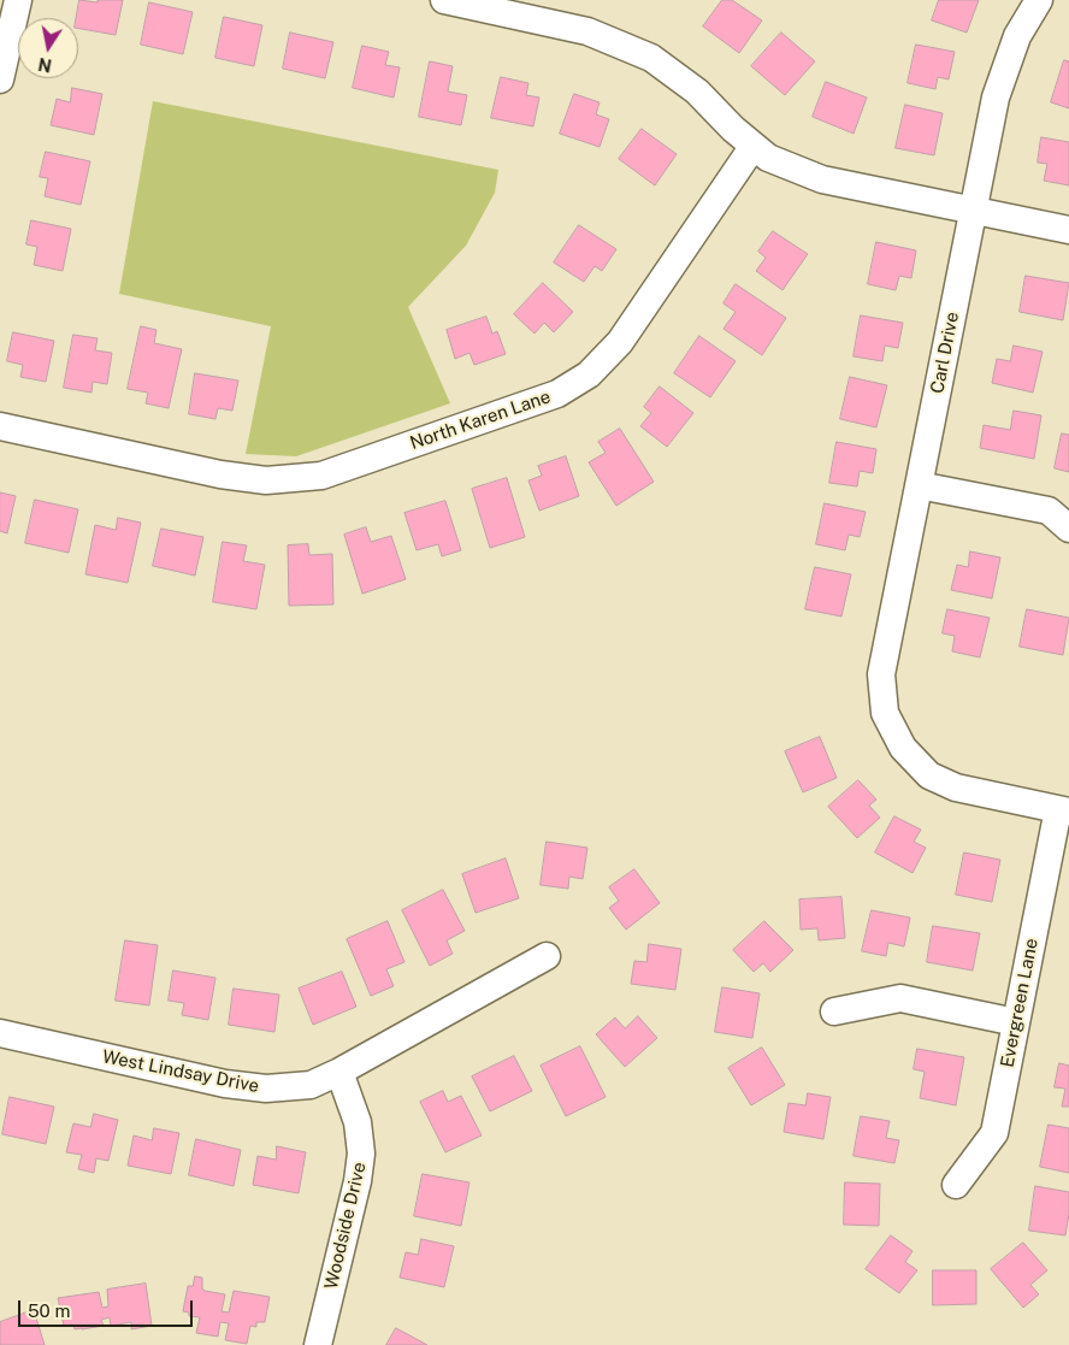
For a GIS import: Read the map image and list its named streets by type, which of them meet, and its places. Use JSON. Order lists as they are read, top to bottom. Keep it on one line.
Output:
{"streets":{"street":["Carl Drive","North Karen Lane","Evergreen Lane","West Lindsay Drive","Woodside Drive"]},"crossings":[["Carl Drive","Evergreen Lane"],["West Lindsay Drive","Woodside Drive"]],"scale_bar":"50 m","north":"bottom"}
